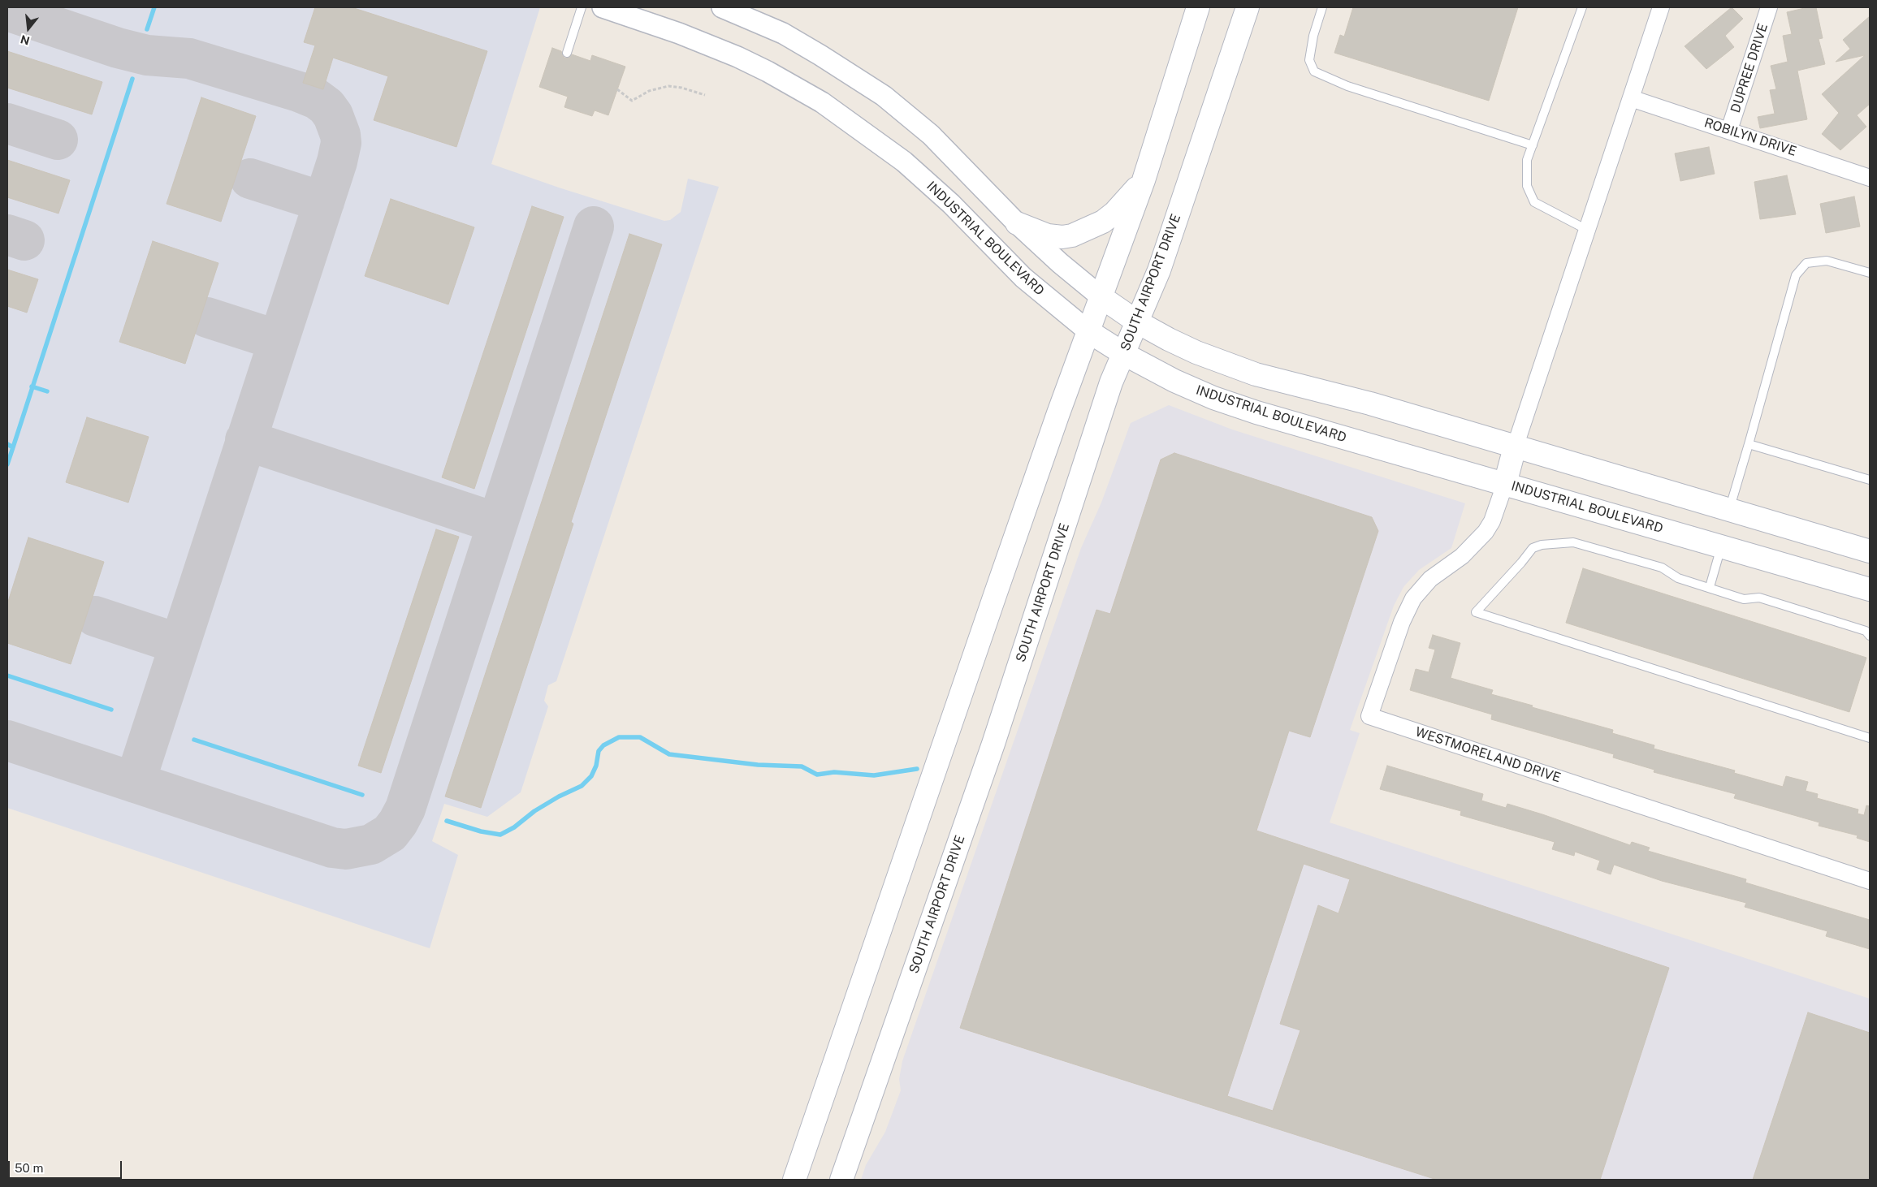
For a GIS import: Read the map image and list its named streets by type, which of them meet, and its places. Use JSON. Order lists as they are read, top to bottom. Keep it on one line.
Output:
{"streets":{"main road":["INDUSTRIAL BOULEVARD","SOUTH AIRPORT DRIVE"],"street":["DUPREE DRIVE","ROBILYN DRIVE","WESTMORELAND DRIVE"]},"crossings":[["DUPREE DRIVE","ROBILYN DRIVE"],["INDUSTRIAL BOULEVARD","SOUTH AIRPORT DRIVE"],["INDUSTRIAL BOULEVARD","WESTMORELAND DRIVE"]],"scale_bar":"50 m","north":"bottom"}
